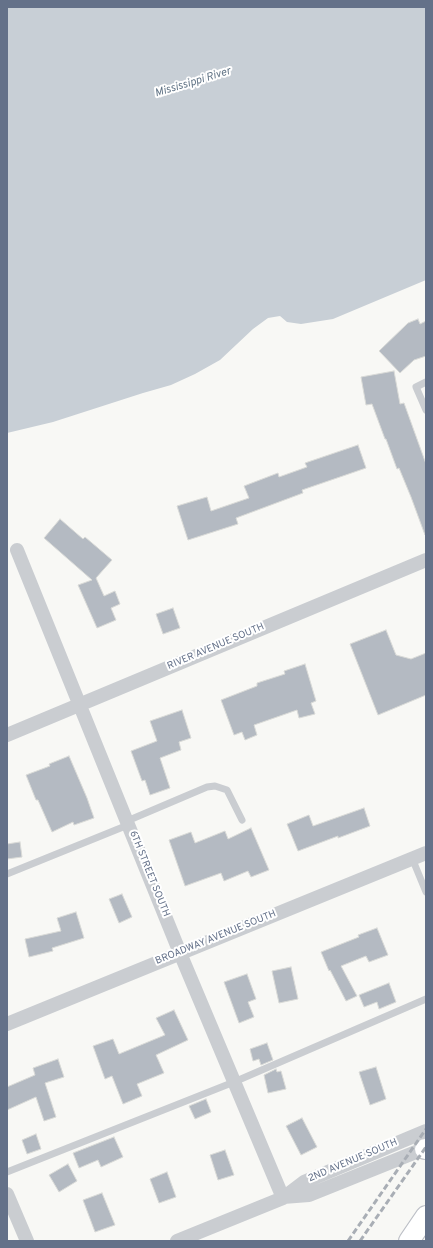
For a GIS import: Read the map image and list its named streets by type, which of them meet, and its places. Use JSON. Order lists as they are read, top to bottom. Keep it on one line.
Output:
{"streets":{"street":["RIVER AVENUE SOUTH","6TH STREET SOUTH","BROADWAY AVENUE SOUTH","2ND AVENUE SOUTH"]},"crossings":[["RIVER AVENUE SOUTH","6TH STREET SOUTH"],["6TH STREET SOUTH","BROADWAY AVENUE SOUTH"],["6TH STREET SOUTH","2ND AVENUE SOUTH"]],"water":["Mississippi River"]}
